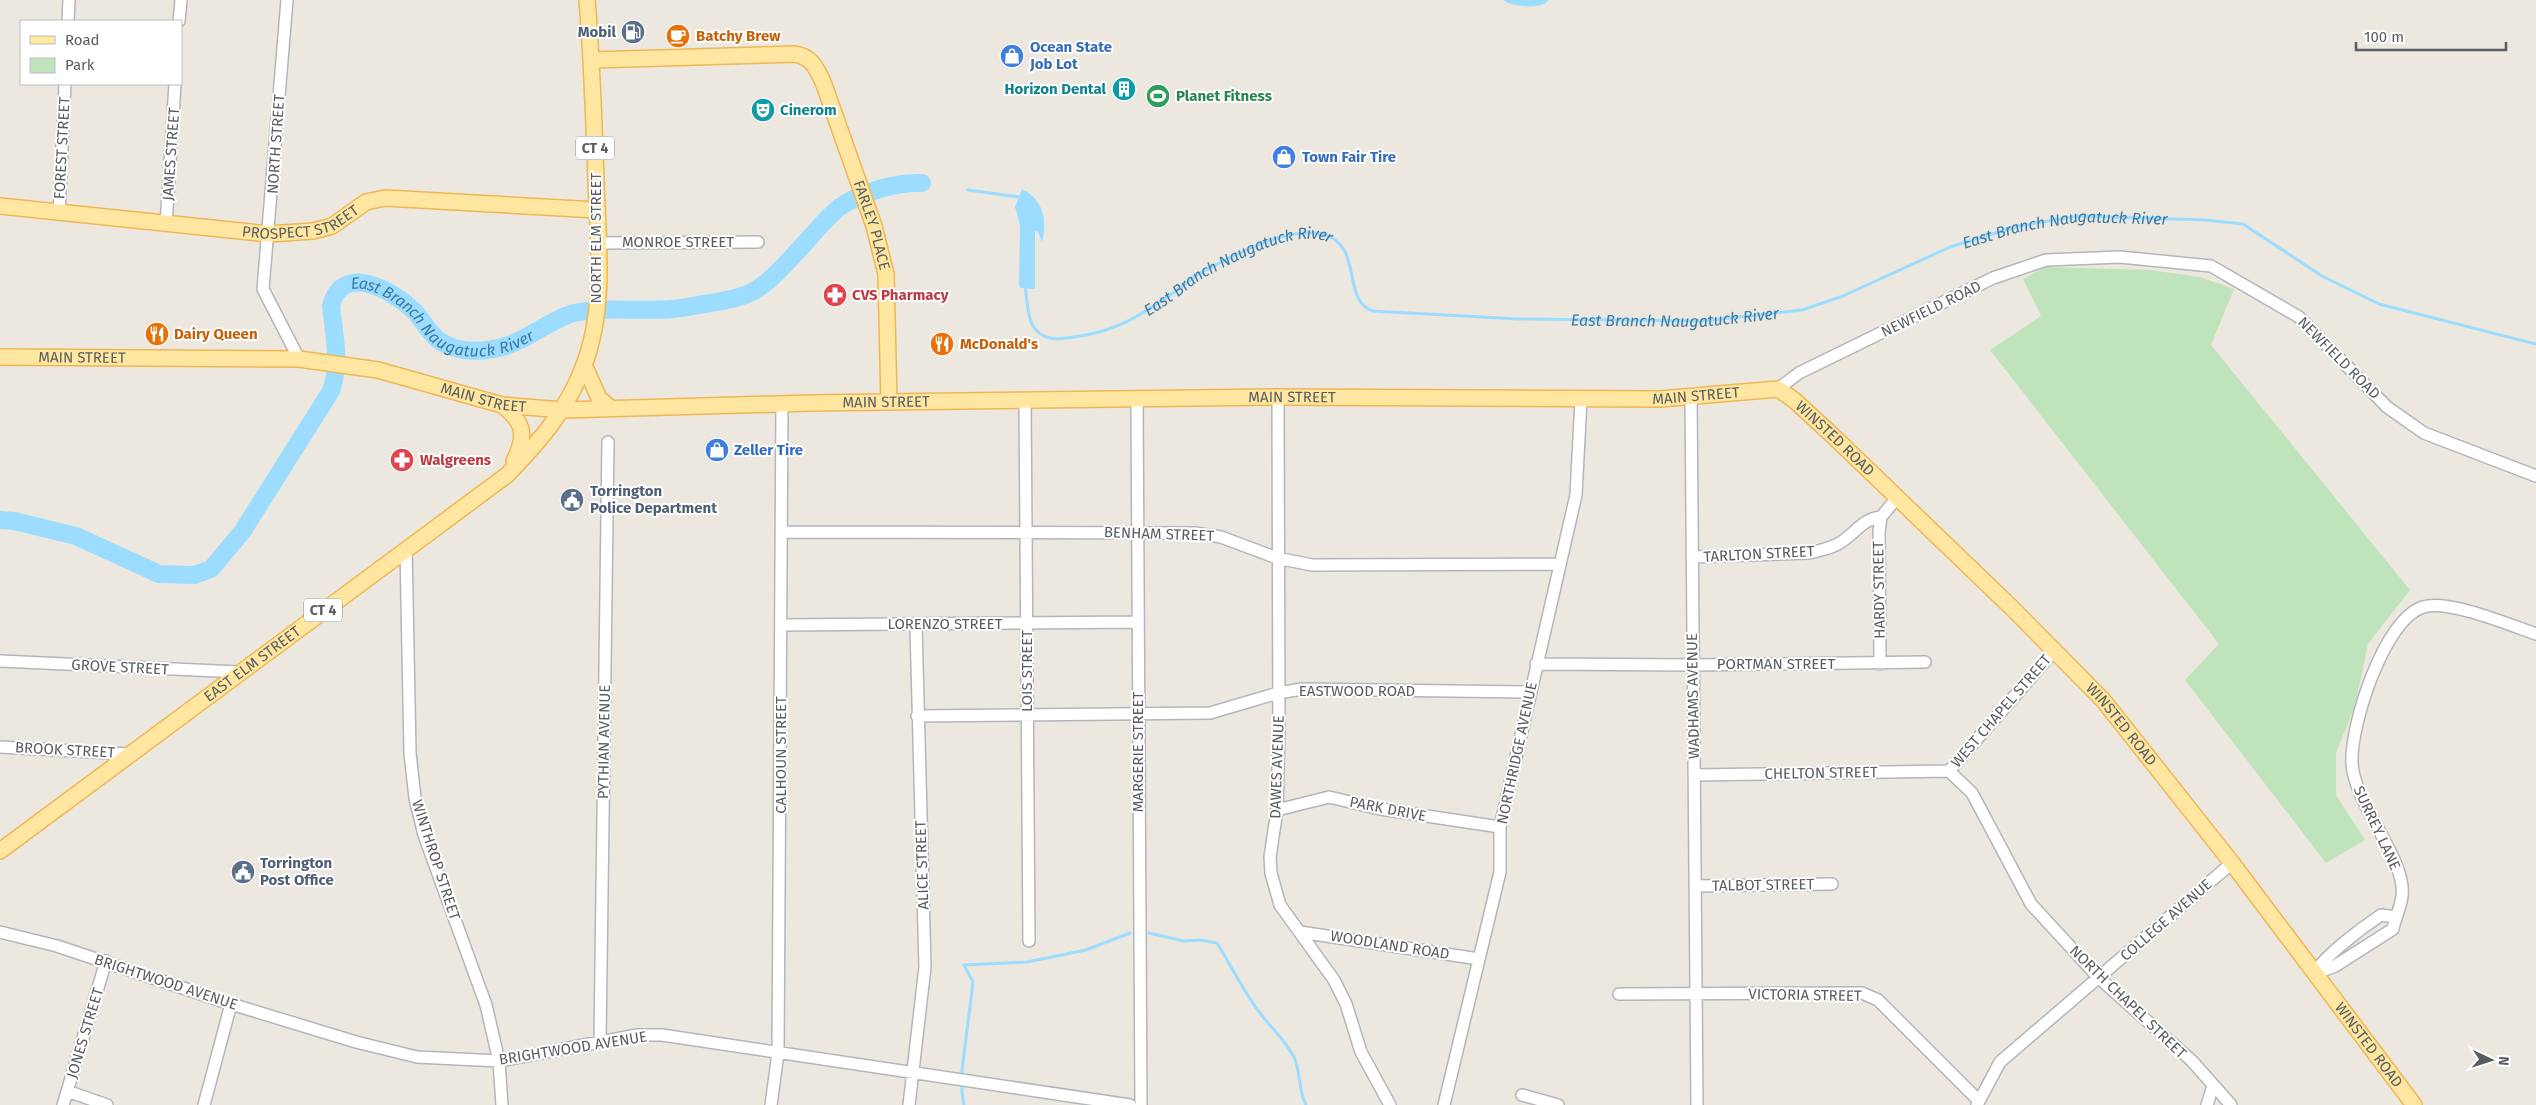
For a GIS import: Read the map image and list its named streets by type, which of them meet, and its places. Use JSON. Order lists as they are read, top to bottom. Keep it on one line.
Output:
{"streets":{"main road":["CT 4","PROSPECT STREET","FARLEY PLACE","NORTH ELM STREET","MAIN STREET","WINSTED ROAD","EAST ELM STREET"],"street":["NORTH STREET","FOREST STREET","JAMES STREET","MONROE STREET","NEWFIELD ROAD","BENHAM STREET","TARLTON STREET","HARDY STREET","LORENZO STREET","PORTMAN STREET","GROVE STREET","LOIS STREET","EASTWOOD ROAD","WADHAMS AVENUE","WEST CHAPEL STREET","PYTHIAN AVENUE","BROOK STREET","MARGERIE STREET","NORTHRIDGE AVENUE","CALHOUN STREET","DAWES AVENUE","CHELTON STREET","PARK DRIVE","SURREY LANE","WINTHROP STREET","ALICE STREET","TALBOT STREET","COLLEGE AVENUE","WOODLAND ROAD","BRIGHTWOOD AVENUE","VICTORIA STREET","NORTH CHAPEL STREET","JONES STREET"]},"crossings":[["NORTH STREET","PROSPECT STREET"],["NORTH STREET","MAIN STREET"],["FOREST STREET","PROSPECT STREET"],["JAMES STREET","PROSPECT STREET"],["PROSPECT STREET","NORTH ELM STREET"],["FARLEY PLACE","NORTH ELM STREET"],["FARLEY PLACE","MAIN STREET"],["NORTH ELM STREET","MONROE STREET"],["NORTH ELM STREET","MAIN STREET"],["NORTH ELM STREET","EAST ELM STREET"],["NEWFIELD ROAD","MAIN STREET"],["NEWFIELD ROAD","WINSTED ROAD"],["MAIN STREET","WINSTED ROAD"],["MAIN STREET","EAST ELM STREET"],["MAIN STREET","LOIS STREET"],["MAIN STREET","WADHAMS AVENUE"],["MAIN STREET","MARGERIE STREET"],["MAIN STREET","NORTHRIDGE AVENUE"],["MAIN STREET","CALHOUN STREET"],["MAIN STREET","DAWES AVENUE"],["WINSTED ROAD","TARLTON STREET"],["WINSTED ROAD","WEST CHAPEL STREET"],["WINSTED ROAD","SURREY LANE"],["WINSTED ROAD","COLLEGE AVENUE"],["BENHAM STREET","LOIS STREET"],["BENHAM STREET","MARGERIE STREET"],["BENHAM STREET","NORTHRIDGE AVENUE"],["BENHAM STREET","CALHOUN STREET"],["BENHAM STREET","DAWES AVENUE"],["TARLTON STREET","HARDY STREET"],["TARLTON STREET","WADHAMS AVENUE"],["HARDY STREET","PORTMAN STREET"],["LORENZO STREET","LOIS STREET"],["LORENZO STREET","MARGERIE STREET"],["LORENZO STREET","CALHOUN STREET"],["LORENZO STREET","ALICE STREET"],["EAST ELM STREET","GROVE STREET"],["EAST ELM STREET","BROOK STREET"],["EAST ELM STREET","WINTHROP STREET"],["PORTMAN STREET","WADHAMS AVENUE"],["PORTMAN STREET","NORTHRIDGE AVENUE"],["LOIS STREET","EASTWOOD ROAD"],["EASTWOOD ROAD","MARGERIE STREET"],["EASTWOOD ROAD","NORTHRIDGE AVENUE"],["EASTWOOD ROAD","DAWES AVENUE"],["EASTWOOD ROAD","ALICE STREET"],["WADHAMS AVENUE","CHELTON STREET"],["WADHAMS AVENUE","TALBOT STREET"],["WADHAMS AVENUE","VICTORIA STREET"],["WEST CHAPEL STREET","CHELTON STREET"],["WEST CHAPEL STREET","NORTH CHAPEL STREET"],["PYTHIAN AVENUE","BRIGHTWOOD AVENUE"],["NORTHRIDGE AVENUE","PARK DRIVE"],["NORTHRIDGE AVENUE","WOODLAND ROAD"],["CALHOUN STREET","BRIGHTWOOD AVENUE"],["DAWES AVENUE","PARK DRIVE"],["DAWES AVENUE","WOODLAND ROAD"],["CHELTON STREET","NORTH CHAPEL STREET"],["WINTHROP STREET","BRIGHTWOOD AVENUE"],["ALICE STREET","BRIGHTWOOD AVENUE"],["COLLEGE AVENUE","VICTORIA STREET"],["COLLEGE AVENUE","NORTH CHAPEL STREET"],["BRIGHTWOOD AVENUE","JONES STREET"]],"water":["East Branch Naugatuck River"],"places":{"fuel station":["Mobil"],"cafe":["Batchy Brew"],"shop":["Ocean State Job Lot","Town Fair Tire","Zeller Tire"],"building":["Horizon Dental"],"sports":["Planet Fitness"],"theatre":["Cinerom"],"pharmacy":["CVS Pharmacy","Walgreens"],"restaurant":["Dairy Queen","McDonald's"],"public building":["Torrington Police Department","Torrington Post Office"]},"legend":["Road","Park"],"scale_bar":"100 m","north":"right"}
